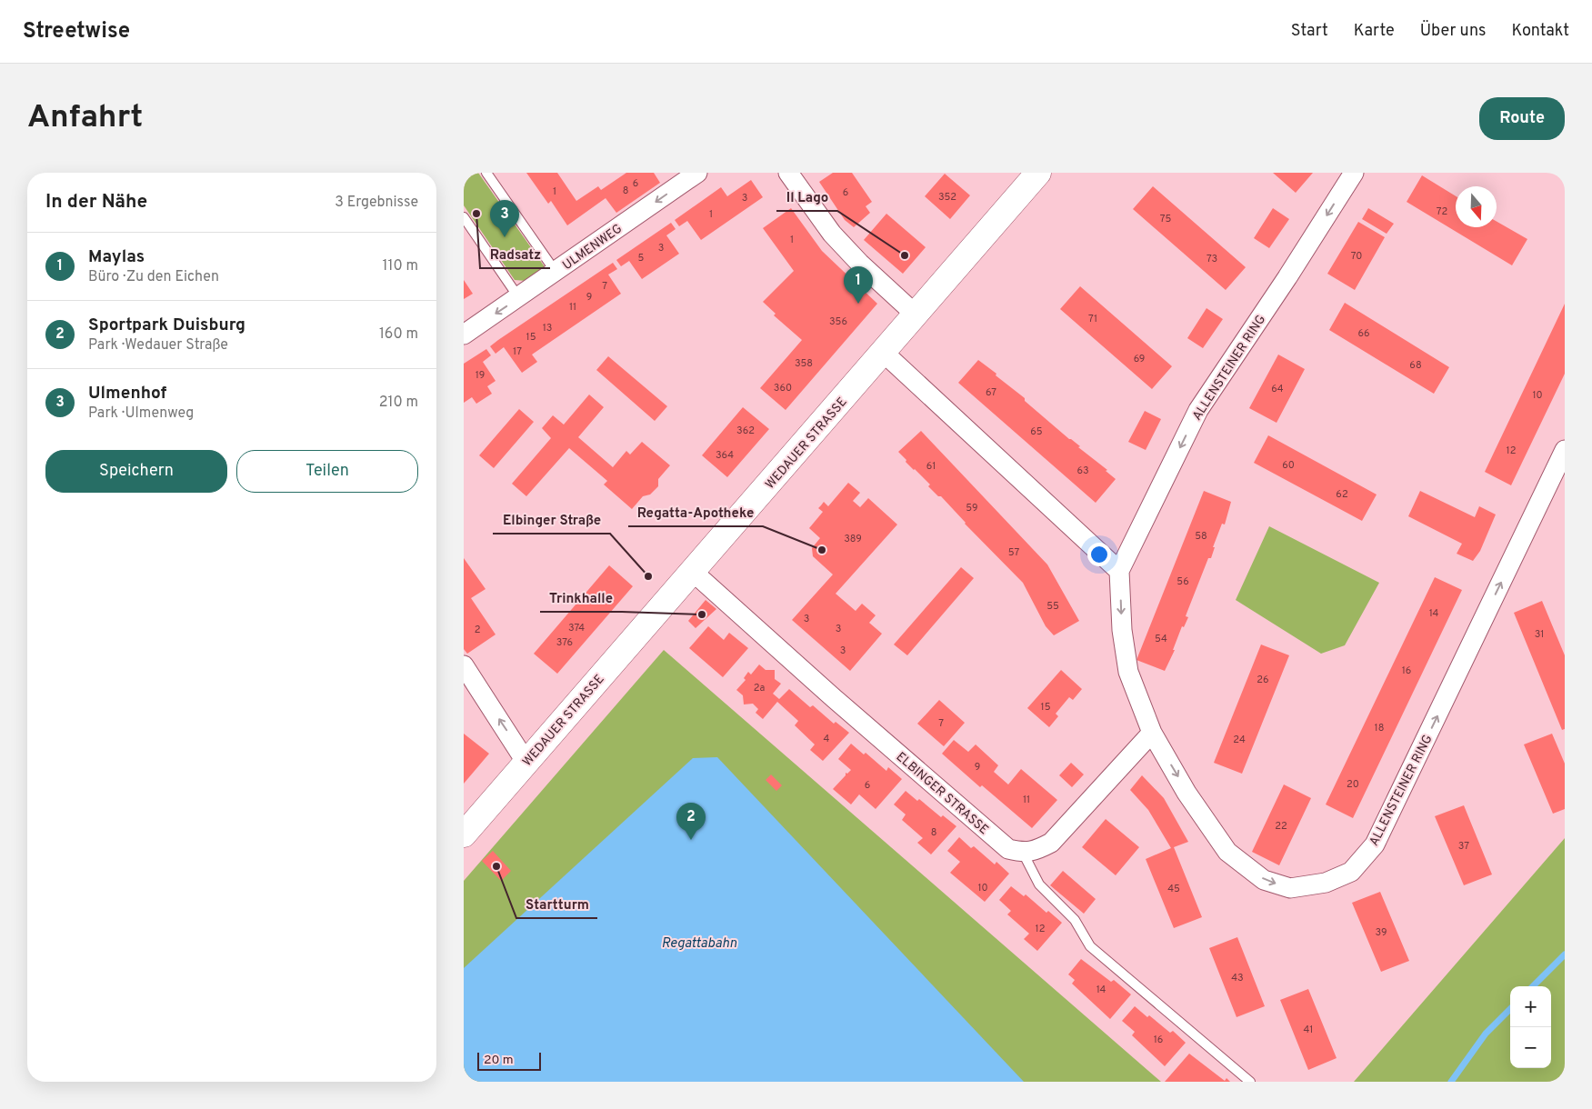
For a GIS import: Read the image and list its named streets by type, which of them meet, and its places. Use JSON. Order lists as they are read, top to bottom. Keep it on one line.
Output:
{"streets":{"main road":["WEDAUER STRASSE"],"street":["ULMENWEG","ALLENSTEINER RING","ELBINGER STRASSE"]},"crossings":[["WEDAUER STRASSE","ELBINGER STRASSE"]],"one_way":["ULMENWEG"],"water":["Regattabahn"],"places":["Radsatz","Il Lago","Regatta-Apotheke","Elbinger Straße","Trinkhalle","Startturm"],"house_numbers":["6","8","1","6","352","3","72","1","75","1","3","70","5","73","7","9","11","71","356","13","66","15","17","69","358","68","19","360","64","67","10","362","65","12","364","60","61","63","62","59","58","389","57","56","55","14","3","374","3","2","31","54","376","3","16","26","2a","15","7","18","4","24","9","20","6","11","22","8","37","10","45","12","39","43","14","41","16"],"scale_bar":"20 m","north":"bottom","page":{"header":"Streetwise","nav":["Start","Karte","Über uns","Kontakt"],"buttons":["Route",["Speichern","Teilen"]],"title":"Anfahrt","heading":["In der Nähe","3 Ergebnisse"],"pins":["3","1","2"],"list":[{"mark":"1","name":"Maylas","note":"Büro · Zu den Eichen","value":"110 m"},{"mark":"2","name":"Sportpark Duisburg","note":"Park · Wedauer Straße","value":"160 m"},{"mark":"3","name":"Ulmenhof","note":"Park · Ulmenweg","value":"210 m"}],"map_buttons":["+","−"],"scale":"20 m"}}
